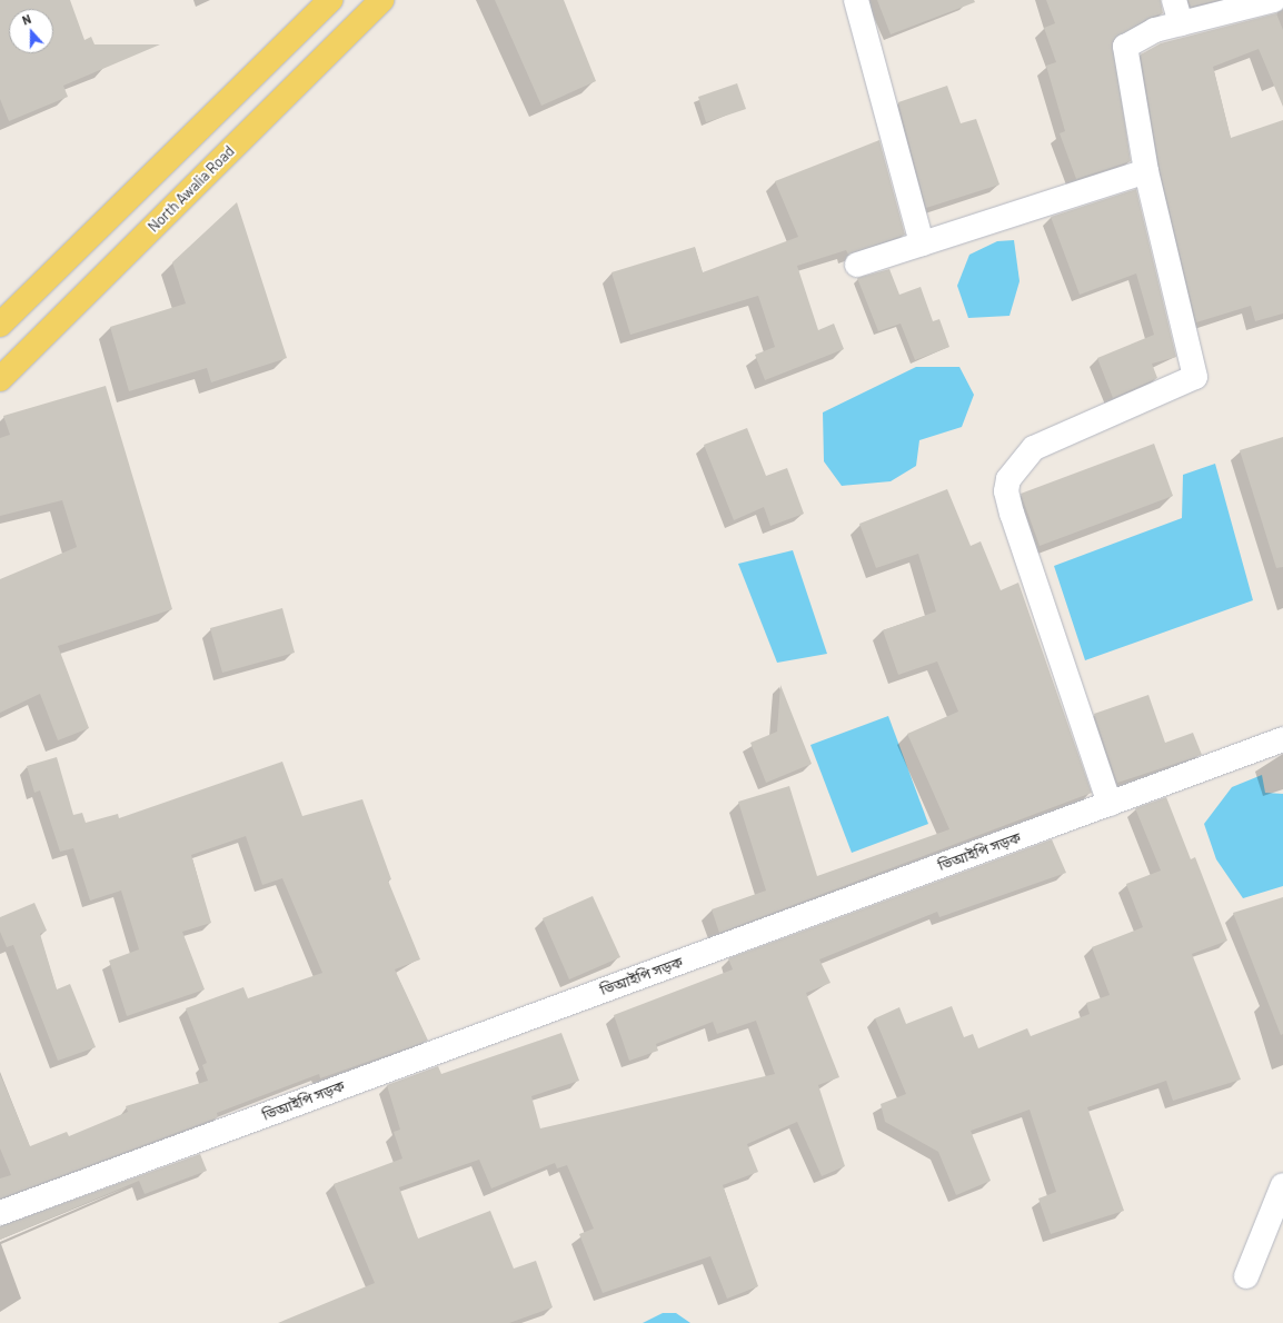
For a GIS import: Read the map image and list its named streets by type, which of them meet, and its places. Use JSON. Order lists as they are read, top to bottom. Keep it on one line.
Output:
{"streets":{"main road":["North Awalia Road"],"street":["ভিআইপি সড়ক"]},"north":"top"}
